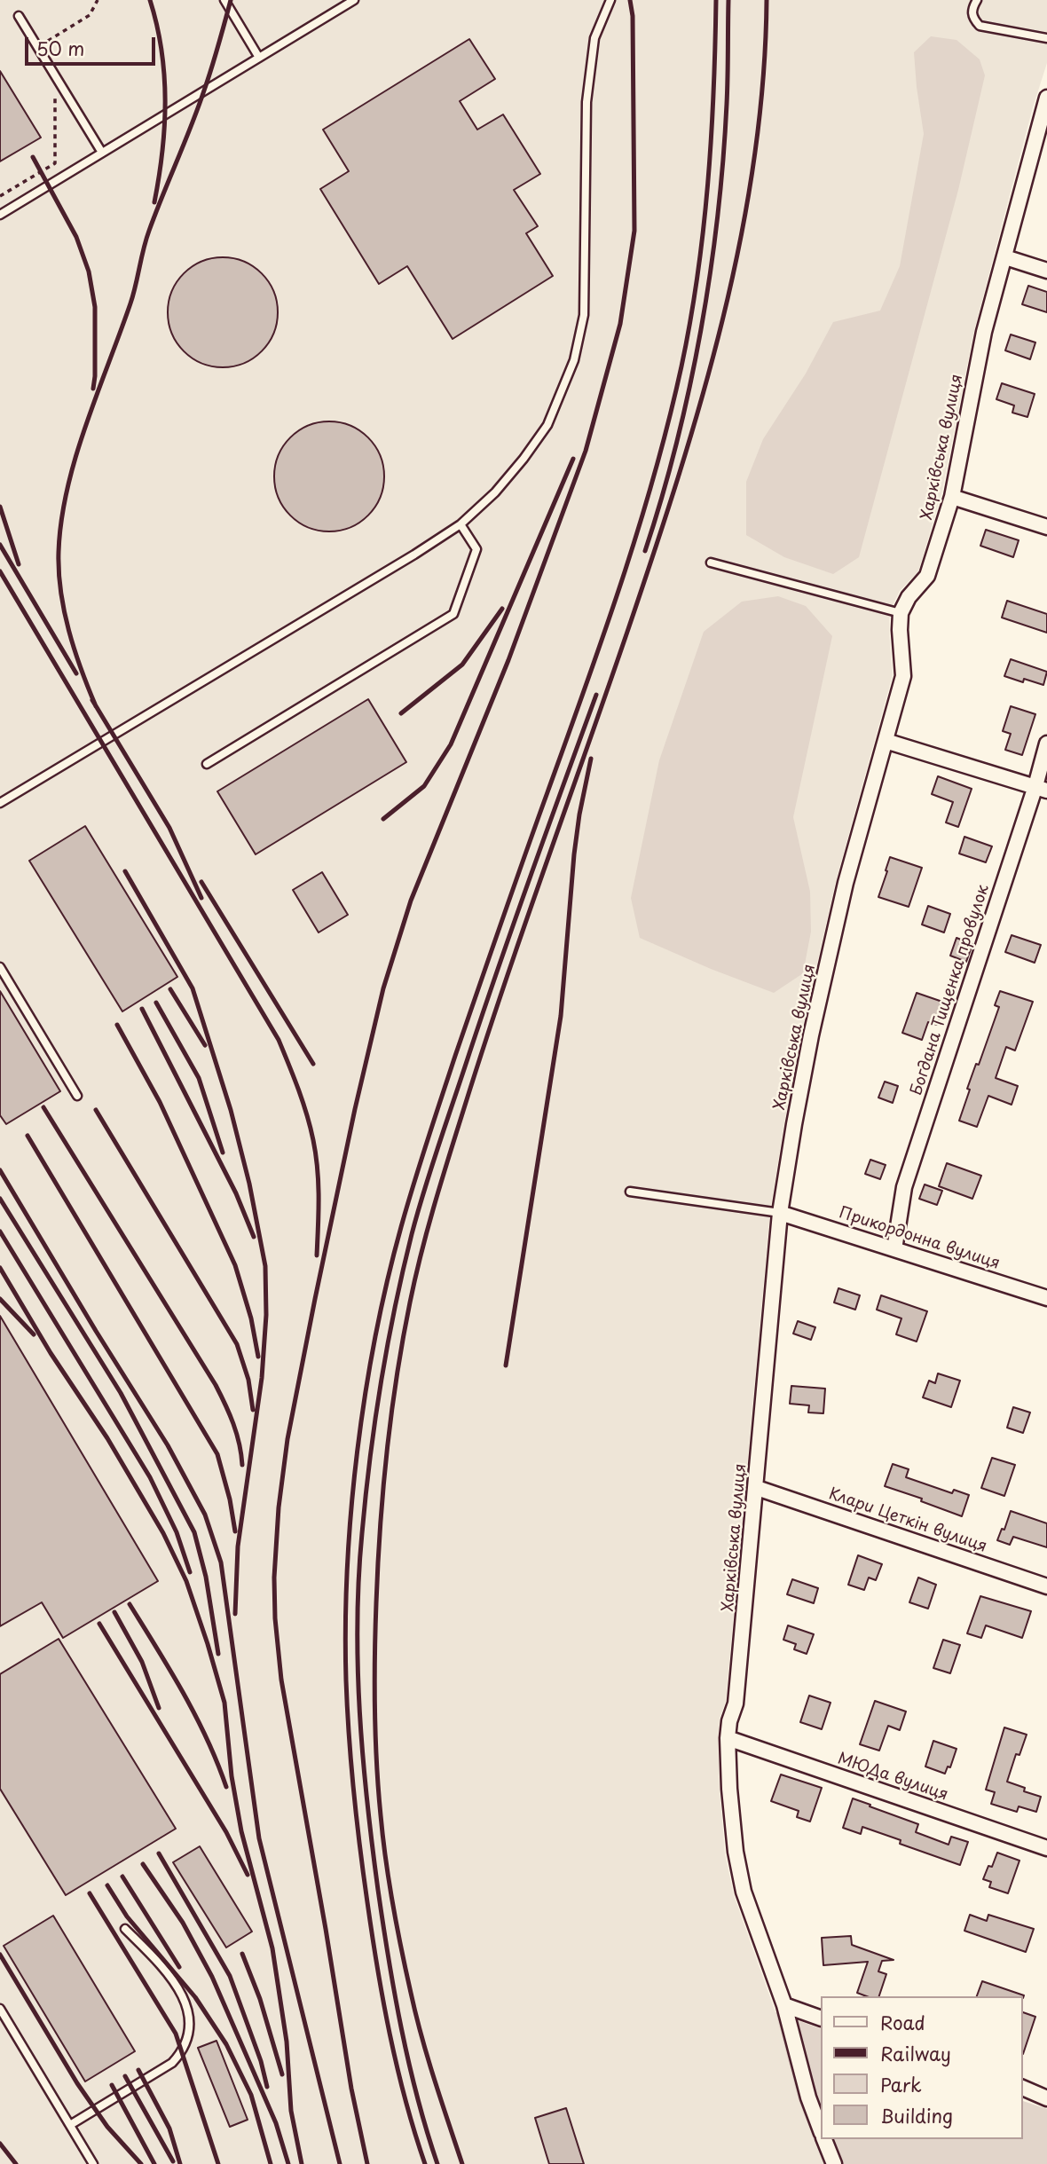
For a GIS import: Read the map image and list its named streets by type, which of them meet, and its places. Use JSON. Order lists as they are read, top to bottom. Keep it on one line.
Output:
{"streets":{"street":["Харківська вулиця","Богдана Тищенка провулок","Прикордонна вулиця","Клари Цеткін вулиця","МЮДа вулиця"]},"crossings":[["Харківська вулиця","Прикордонна вулиця"],["Харківська вулиця","Клари Цеткін вулиця"],["Харківська вулиця","МЮДа вулиця"],["Богдана Тищенка провулок","Прикордонна вулиця"]],"legend":["Road","Railway","Park","Building"],"scale_bar":"50 m"}
